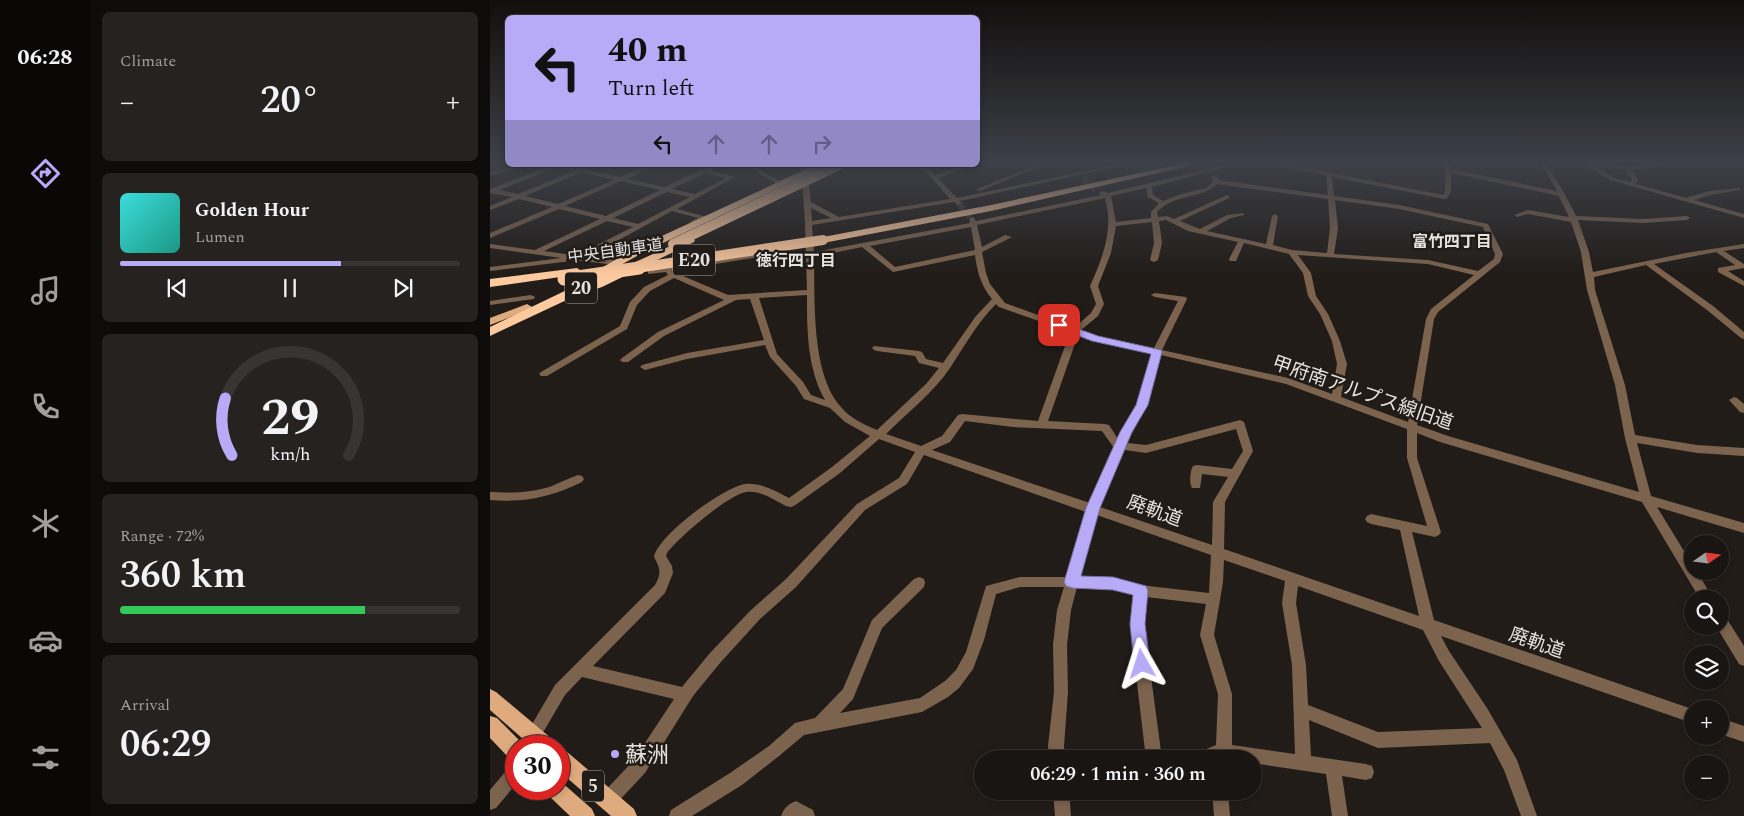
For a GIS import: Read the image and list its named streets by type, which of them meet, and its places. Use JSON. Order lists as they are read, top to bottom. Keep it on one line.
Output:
{"streets":{"highway":["中央自動車道","E20","20"],"main road":["5"],"street":["甲府南アルプス線旧道","廃軌道"]},"crossings":[["中央自動車道","20"]],"districts":["富竹四丁目","徳行四丁目"],"places":["蘇洲"],"north":"right","page":{"tabs":"06:28","tile":["Climate",["Range · 72%","360 km"],["Arrival","06:29"]],"turn":["40 m","Turn left"],"heat":["−","20°","+"],"song":["Golden Hour","Lumen"],"map_buttons":["+","−"],"limit":"30","trip":"06:29 · 1 min · 360 m","gauge":["29","km/h"]}}
